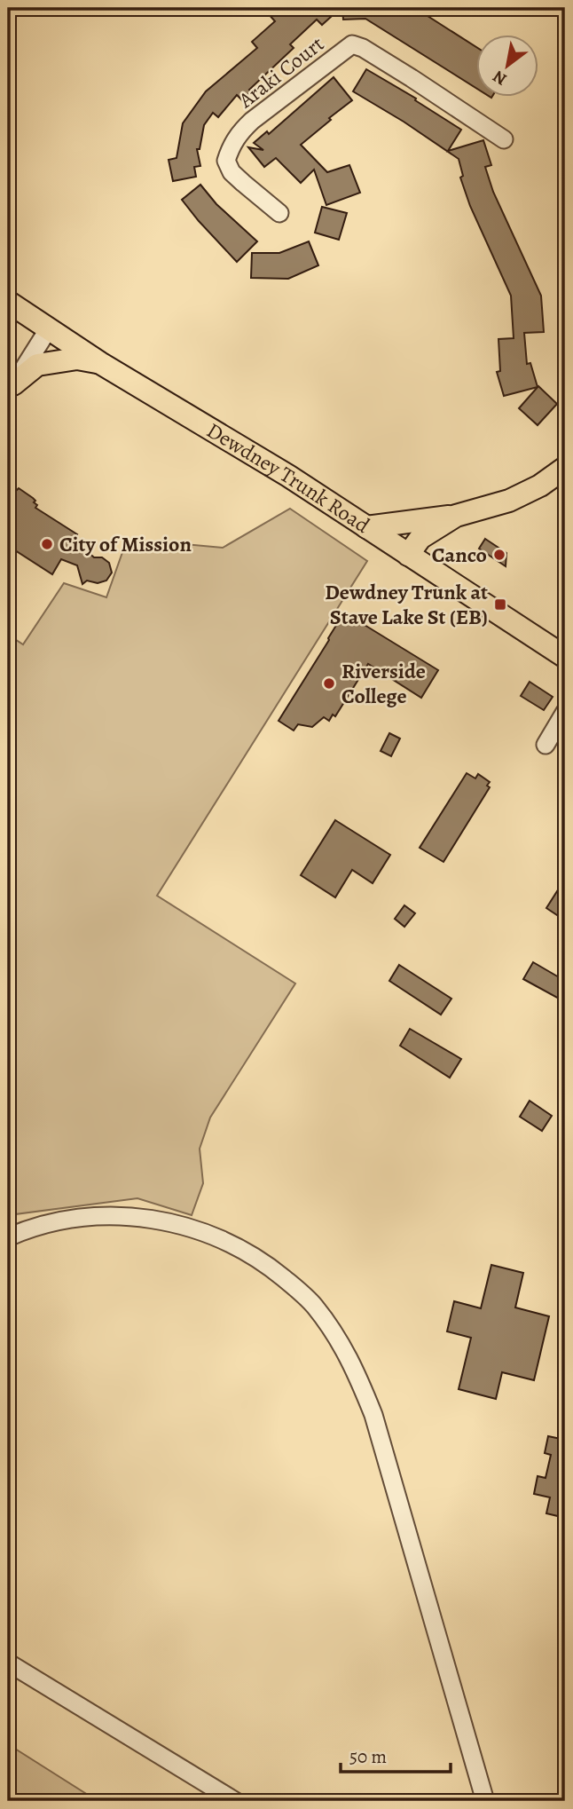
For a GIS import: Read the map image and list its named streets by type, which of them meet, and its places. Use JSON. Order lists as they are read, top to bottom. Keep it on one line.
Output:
{"streets":{"main road":["Dewdney Trunk Road"],"street":["Araki Court"]},"places":{"other":["City of Mission","Canco","Riverside College"],"transit":["Dewdney Trunk at Stave Lake St (EB)"]},"scale_bar":"50 m","north":"bottom left"}
